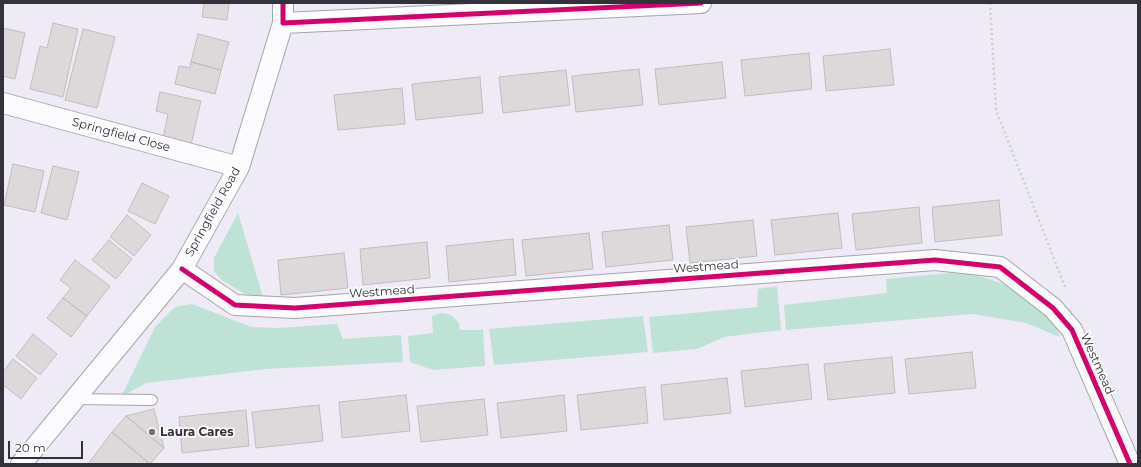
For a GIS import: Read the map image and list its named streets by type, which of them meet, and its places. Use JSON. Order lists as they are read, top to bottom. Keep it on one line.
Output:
{"streets":{"street":["Springfield Close","Springfield Road","Westmead"]},"crossings":[["Springfield Close","Springfield Road"],["Springfield Road","Westmead"]],"places":["Laura Cares"],"scale_bar":"20 m"}
